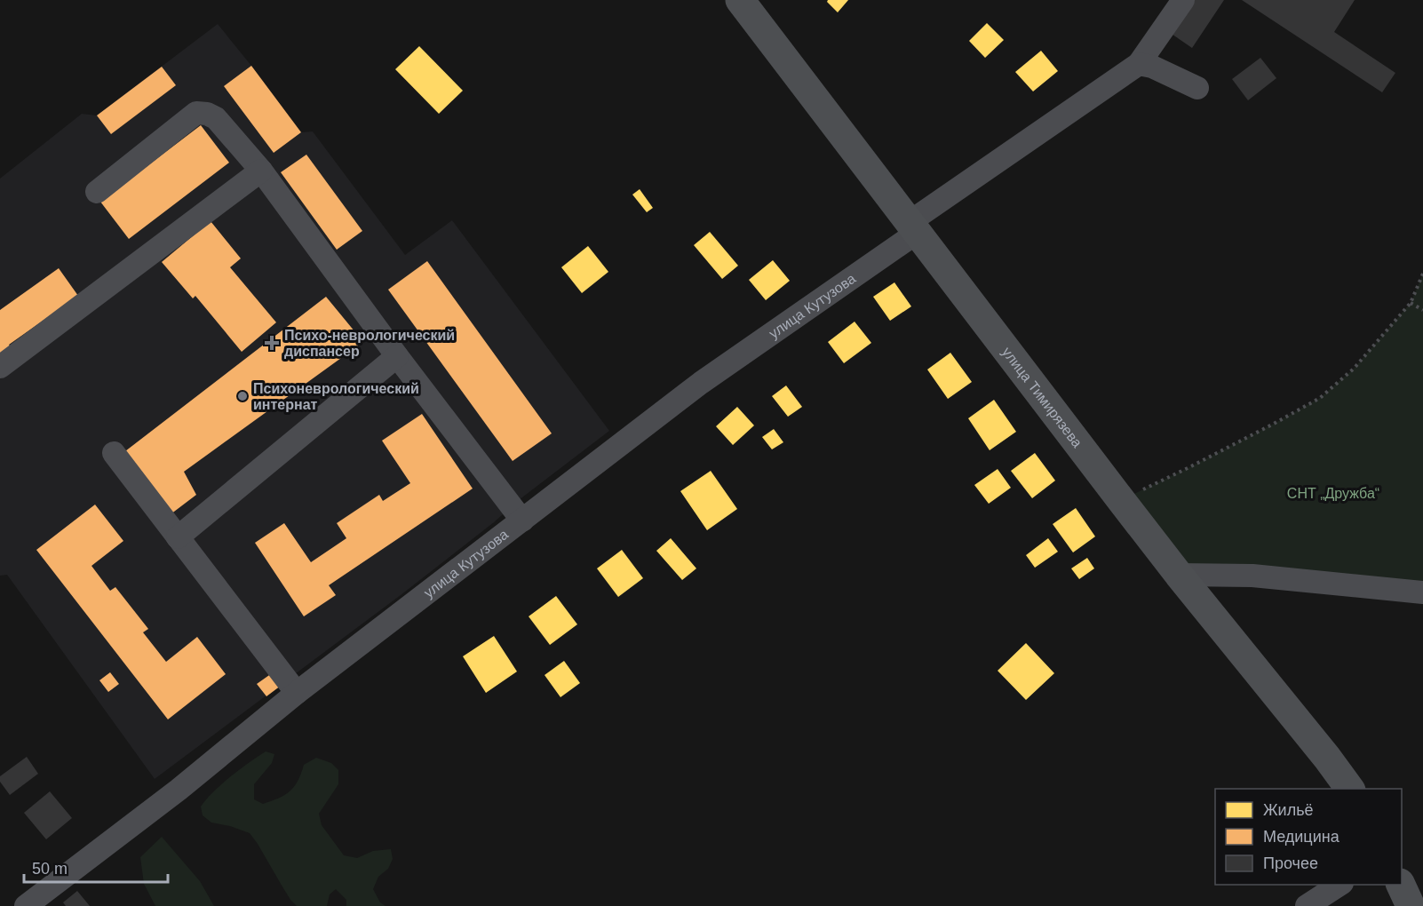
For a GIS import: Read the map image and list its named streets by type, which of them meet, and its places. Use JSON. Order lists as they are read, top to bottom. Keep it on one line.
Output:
{"streets":{"main road":["улица Тимирязева"],"street":["улица Кутузова"]},"crossings":[["улица Кутузова","улица Тимирязева"]],"parks":["СНТ „Дружба“"],"places":{"health":["Психо-неврологический диспансер"],"other":["Психоневрологический интернат"]},"legend":["Жильё","Медицина","Прочее"],"scale_bar":"50 m"}
